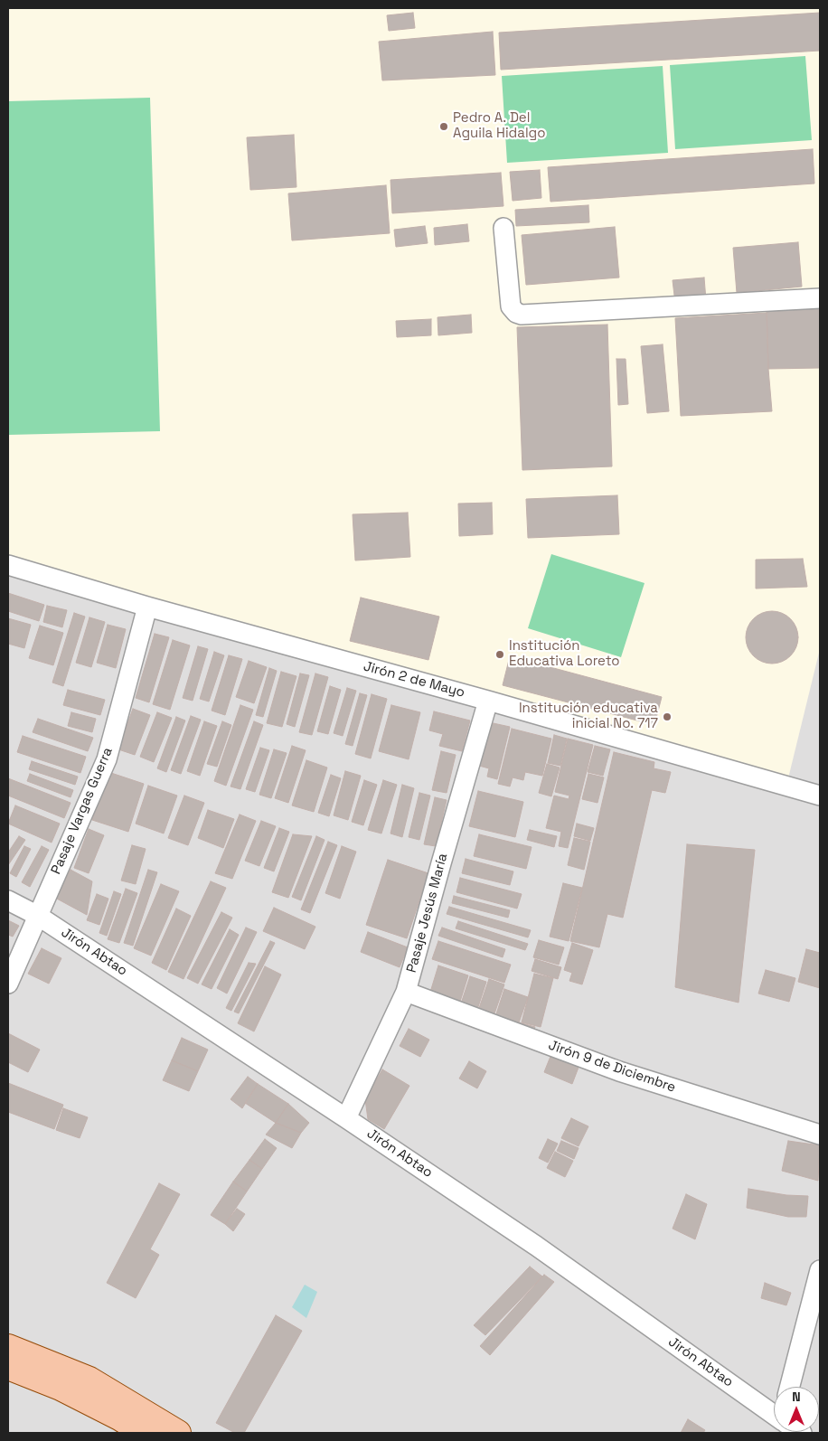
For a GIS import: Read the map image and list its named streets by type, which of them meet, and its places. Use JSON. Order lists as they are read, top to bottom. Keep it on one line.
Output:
{"streets":{"street":["Jirón 2 de Mayo","Pasaje Vargas Guerra","Pasaje Jesús María","Jirón Abtao","Jirón 9 de Diciembre"]},"crossings":[["Jirón 2 de Mayo","Pasaje Vargas Guerra"],["Jirón 2 de Mayo","Pasaje Jesús María"],["Pasaje Vargas Guerra","Jirón Abtao"],["Pasaje Jesús María","Jirón Abtao"],["Pasaje Jesús María","Jirón 9 de Diciembre"]],"places":["Pedro A. Del Aguila Hidalgo","Institución Educativa Loreto","Institución educativa inicial No. 717"],"north":"top"}
